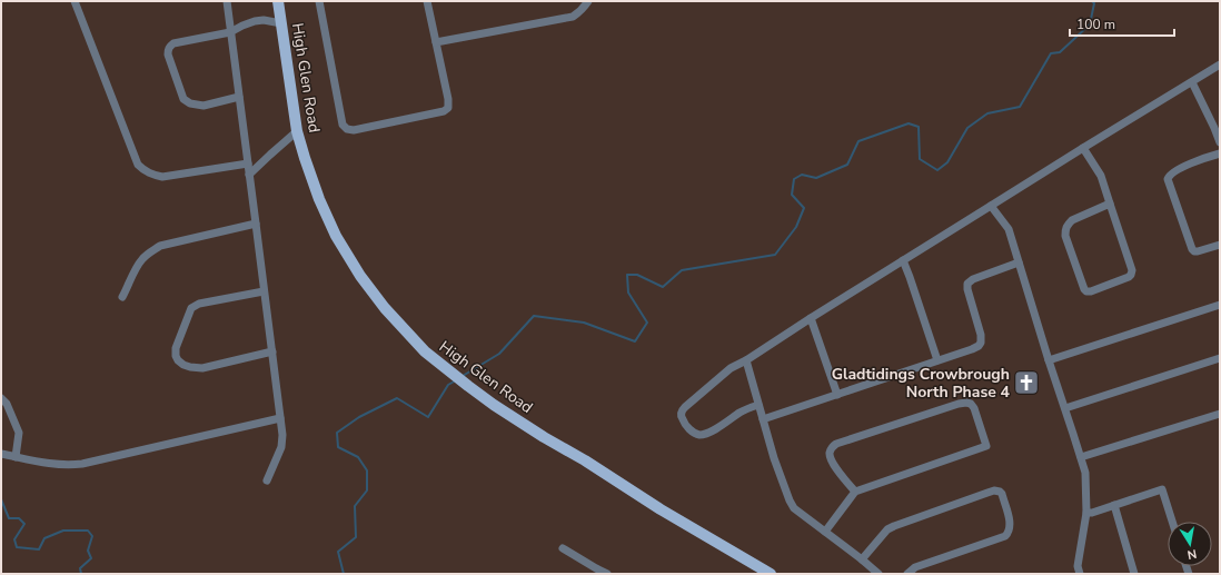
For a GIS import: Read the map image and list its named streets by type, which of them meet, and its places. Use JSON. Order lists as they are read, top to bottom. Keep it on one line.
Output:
{"streets":{"main road":["High Glen Road"]},"places":{"church":["Gladtidings Crowbrough North Phase 4"]},"scale_bar":"100 m","north":"bottom"}
